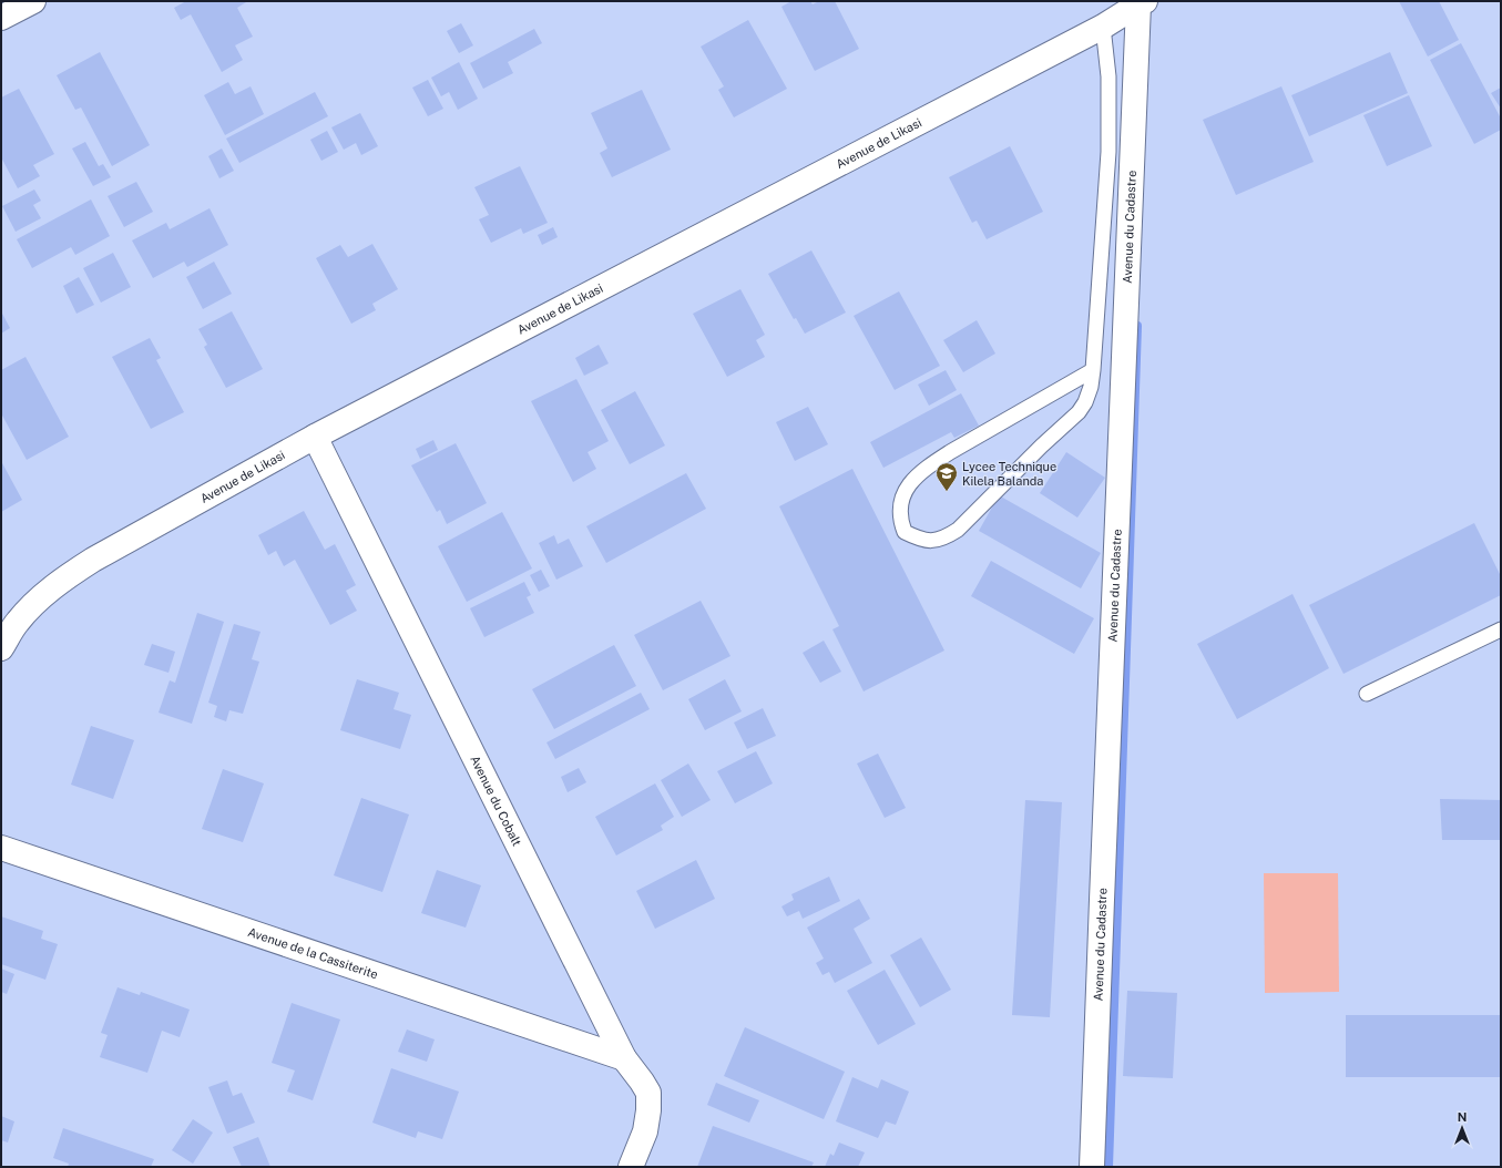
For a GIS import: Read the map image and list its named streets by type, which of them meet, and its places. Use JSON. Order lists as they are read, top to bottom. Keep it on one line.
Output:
{"streets":{"street":["Avenue de Likasi","Avenue du Cadastre","Avenue du Cobalt","Avenue de la Cassiterite"]},"crossings":[["Avenue de Likasi","Avenue du Cadastre"],["Avenue de Likasi","Avenue du Cobalt"],["Avenue du Cobalt","Avenue de la Cassiterite"]],"places":{"school or university":["Lycee Technique Kilela Balanda"]},"north":"top"}
